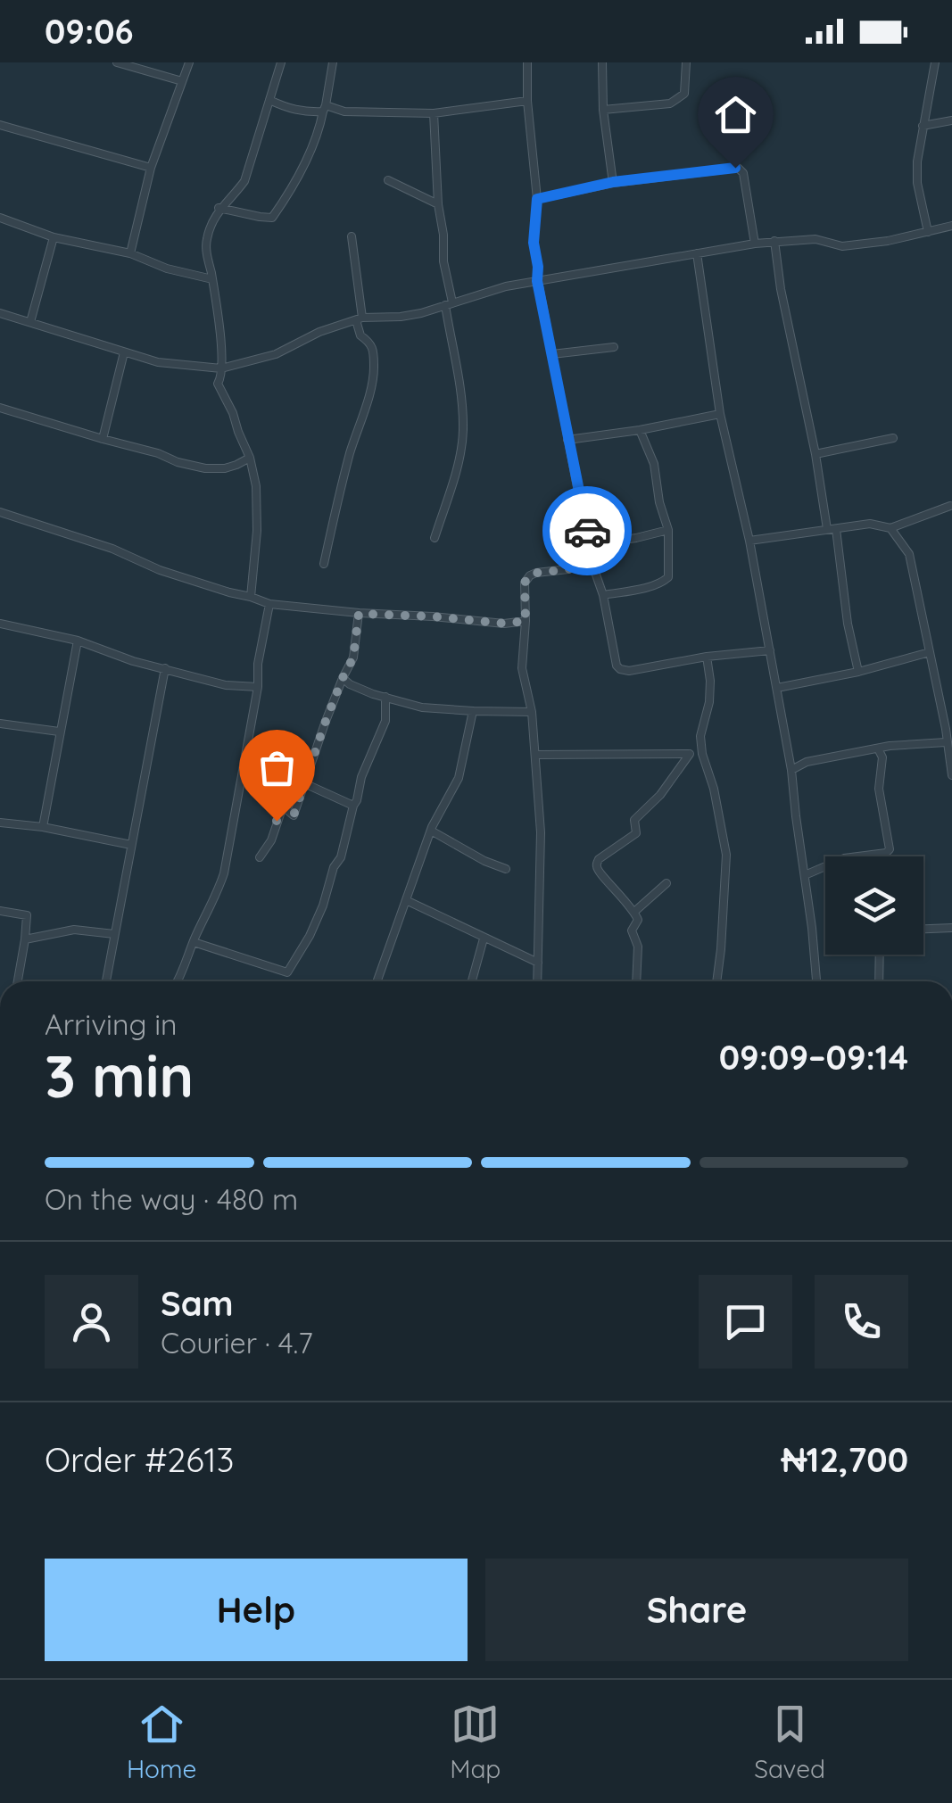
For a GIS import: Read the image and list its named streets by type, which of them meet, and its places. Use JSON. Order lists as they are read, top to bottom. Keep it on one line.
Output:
{"page":{"status":"09:06","heading":["3 min","Arriving in","09:09–09:14"],"panel":["Sam","Courier · 4.7","Order #2613","₦12,700"],"bar":"On the way · 480 m","buttons":["Help","Share"],"tabs":["Home","Map","Saved"]}}
